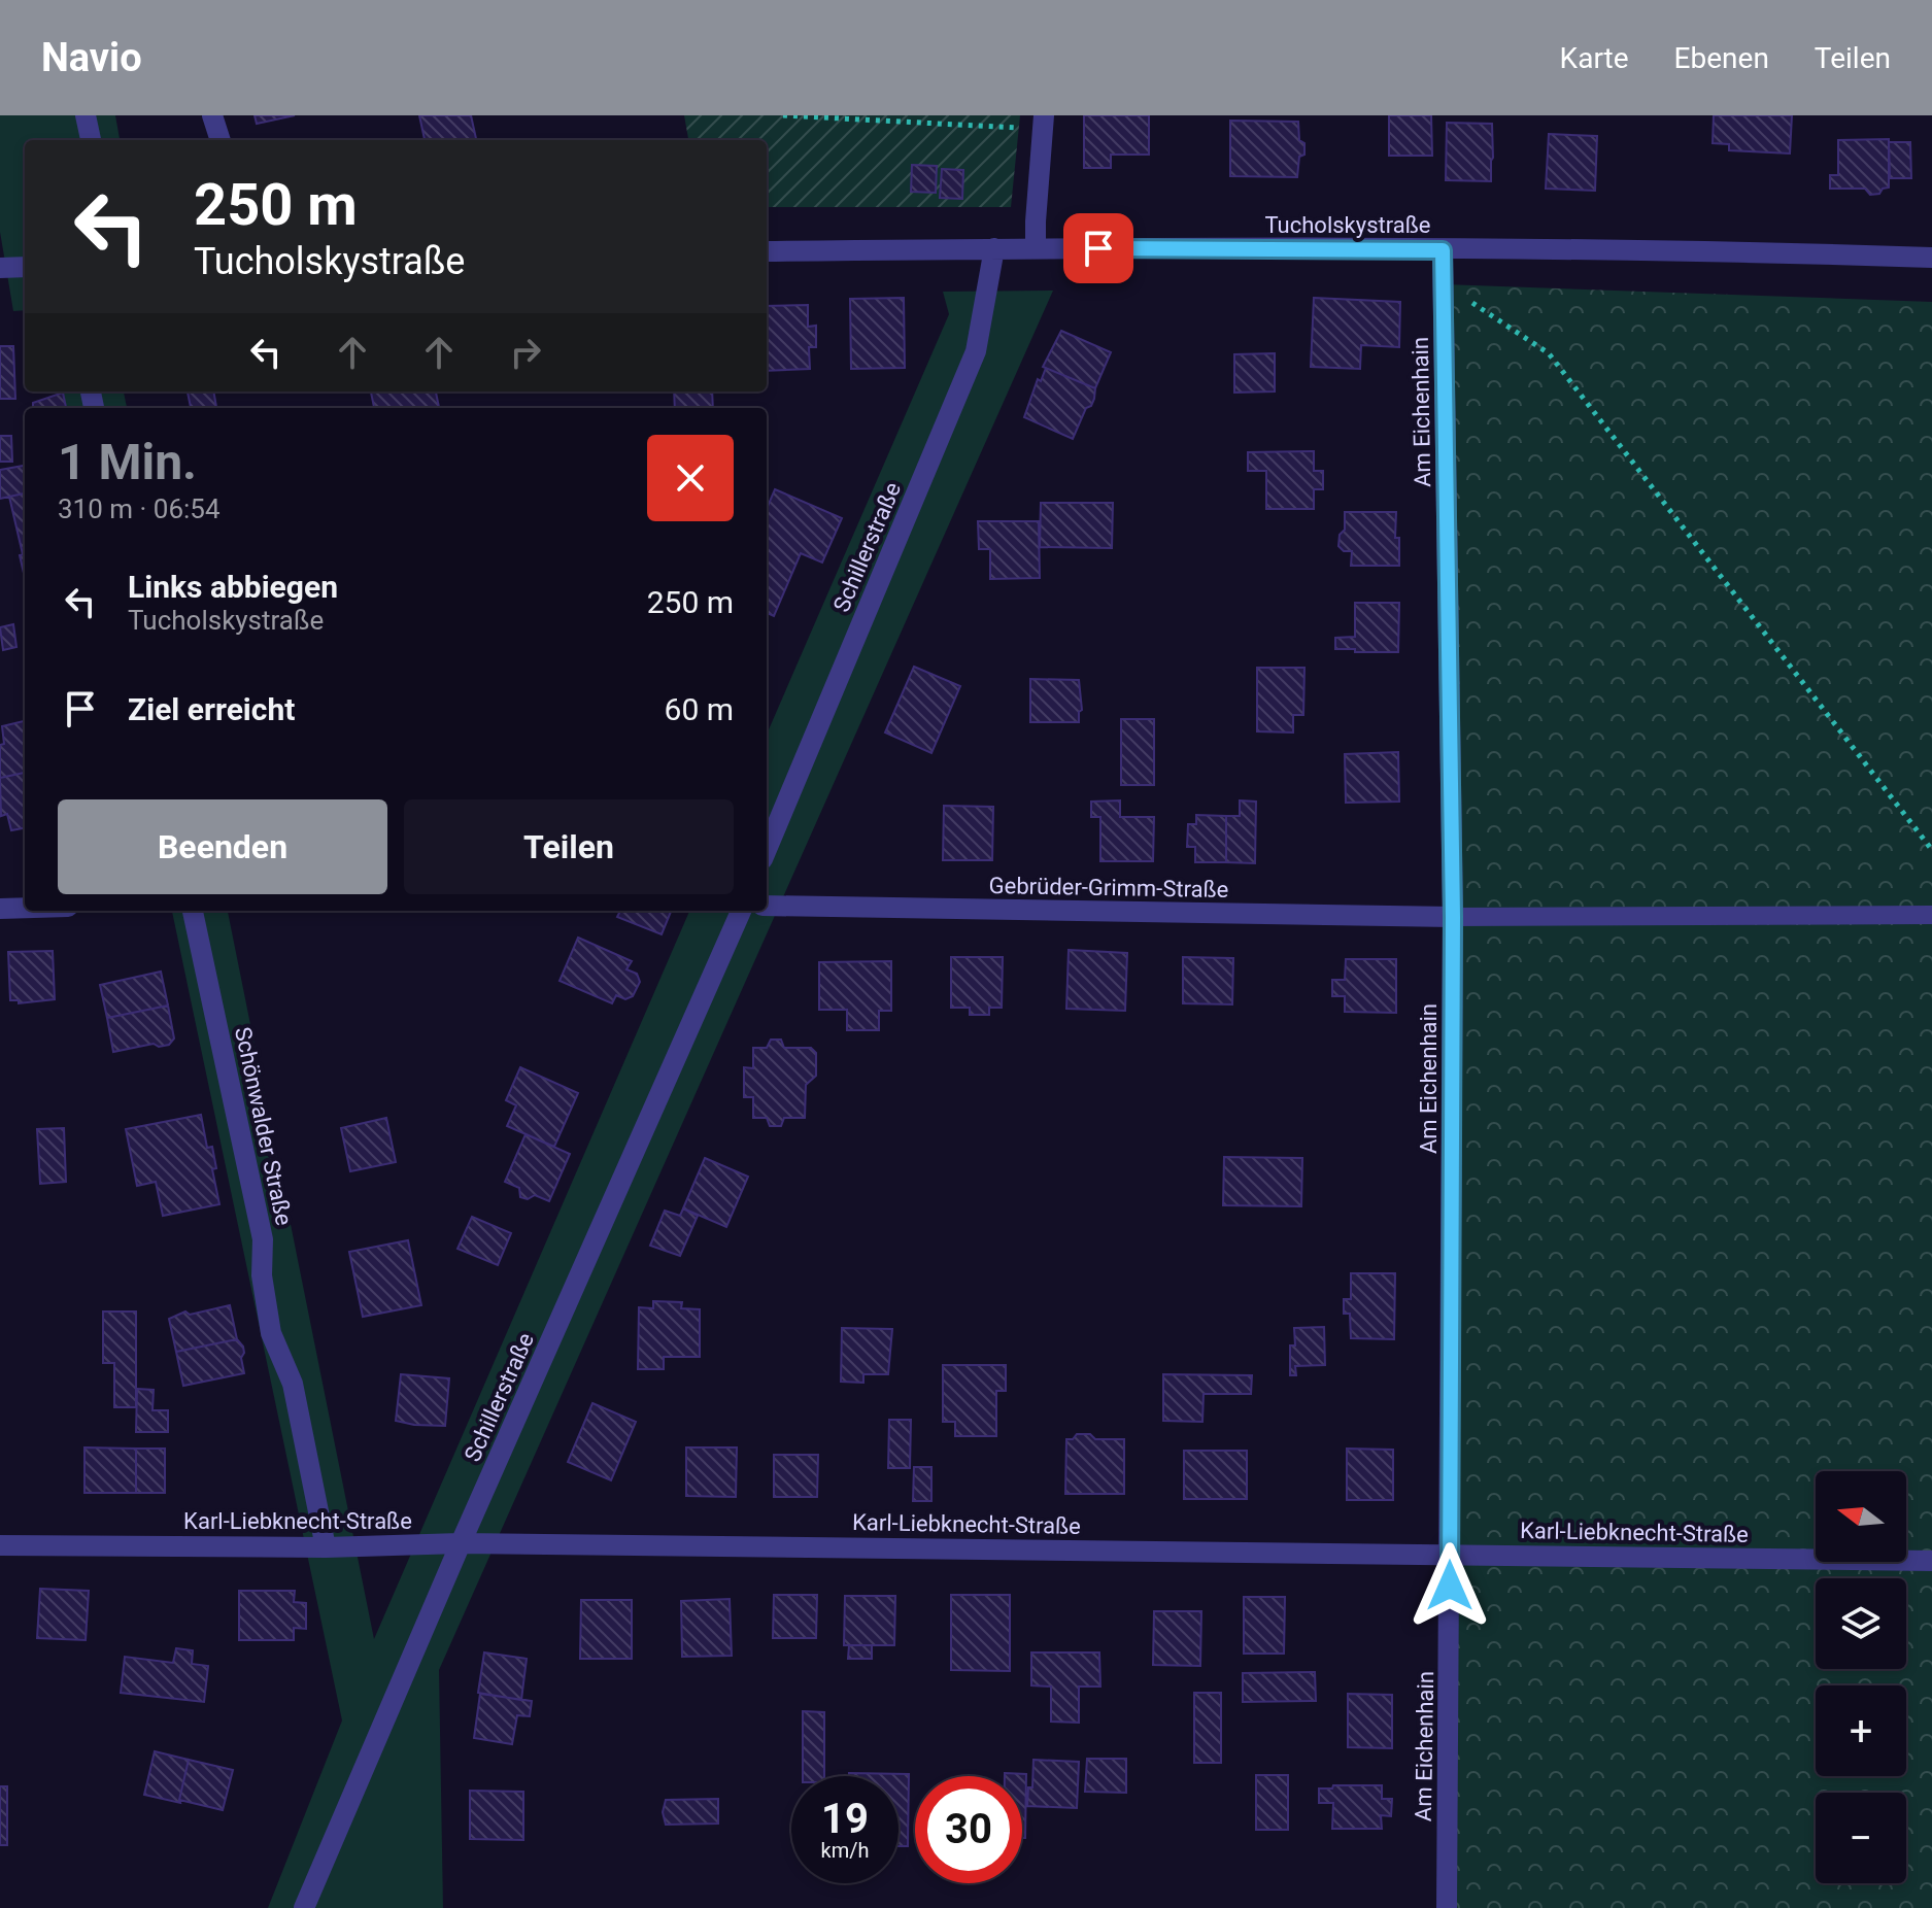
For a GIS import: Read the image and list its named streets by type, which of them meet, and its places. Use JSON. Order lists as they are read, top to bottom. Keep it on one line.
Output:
{"streets":{"street":["Tucholskystraße","Am Eichenhain","Schillerstraße","Gebrüder-Grimm-Straße","Schönwalder Straße","Karl-Liebknecht-Straße"]},"crossings":[["Tucholskystraße","Am Eichenhain"],["Tucholskystraße","Schillerstraße"],["Am Eichenhain","Gebrüder-Grimm-Straße"],["Am Eichenhain","Karl-Liebknecht-Straße"],["Schillerstraße","Karl-Liebknecht-Straße"],["Schönwalder Straße","Karl-Liebknecht-Straße"]],"north":"left","page":{"header":"Navio","nav":["Karte","Ebenen","Teilen"],"turn":["250 m","Tucholskystraße"],"heading":["1 Min.","310 m · 06:54"],"list":[{"name":"Links abbiegen","note":"Tucholskystraße","value":"250 m"},{"name":"Ziel erreicht","value":"60 m"}],"buttons":["Beenden","Teilen"],"map_buttons":["+","−"],"speed":"19 km/h","limit":"30"}}
